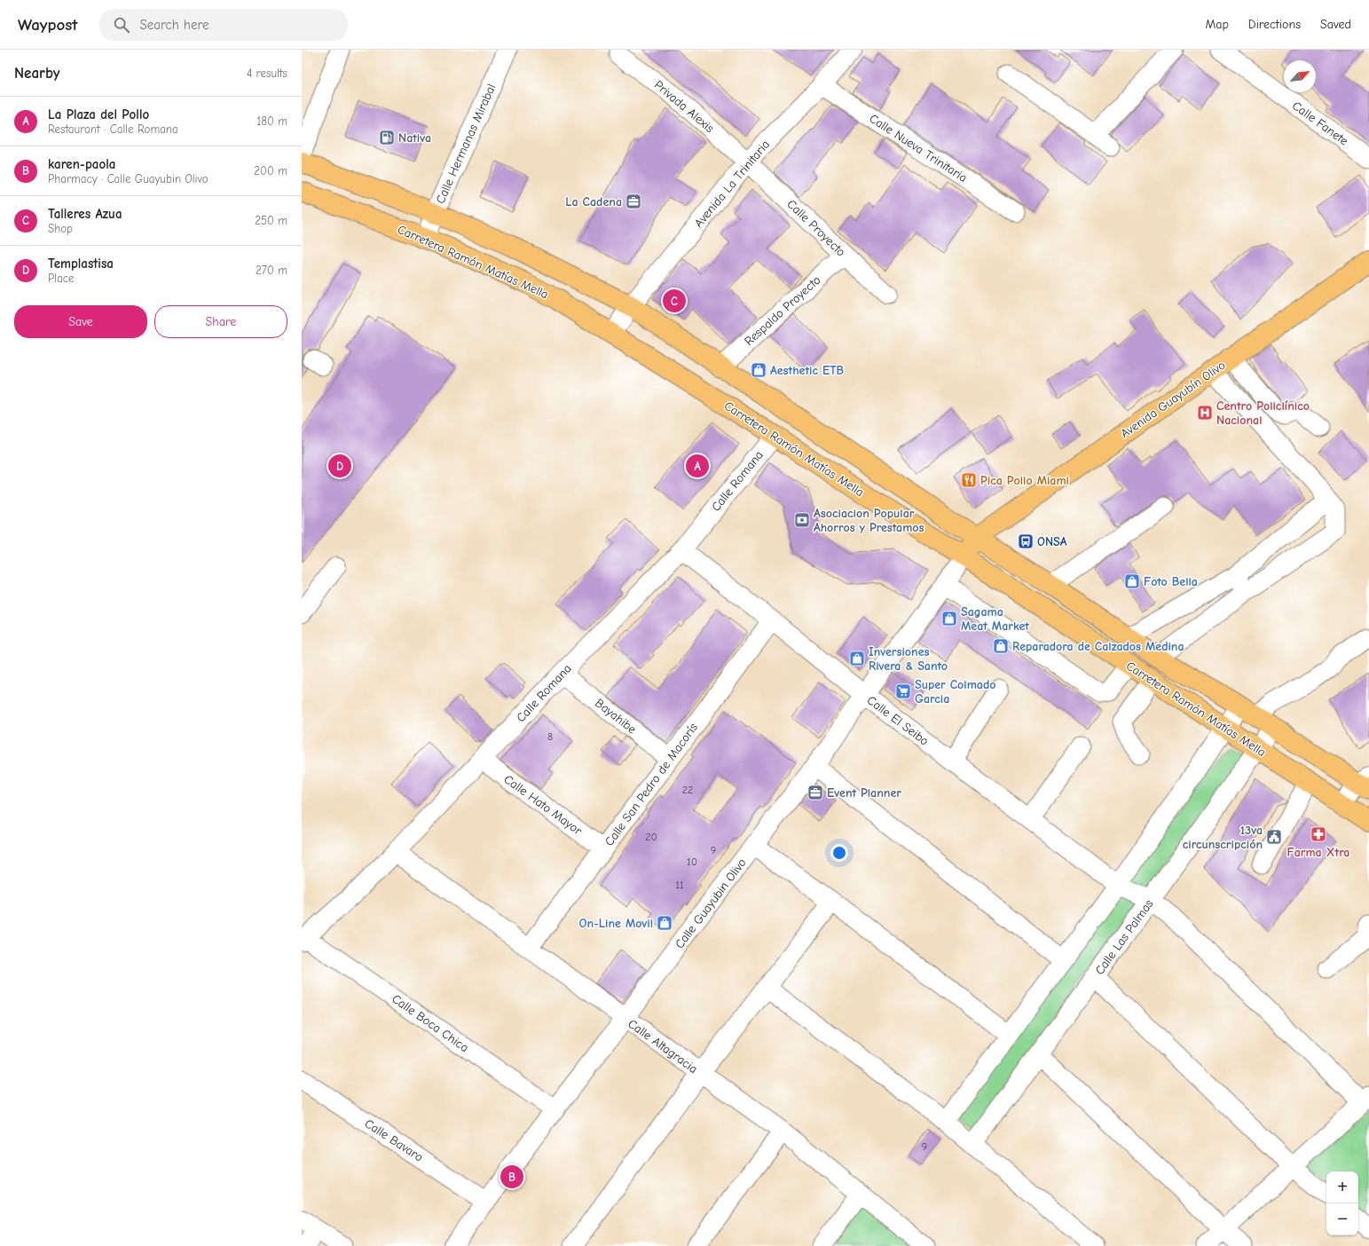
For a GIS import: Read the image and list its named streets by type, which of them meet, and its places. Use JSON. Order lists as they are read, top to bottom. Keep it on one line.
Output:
{"streets":{"main road":["Carretera Ramón Matías Mella","Avenida Guayubín Olivo"],"street":["Privada Alexis","Calle Fanete","Calle Hermanas Mirabal","Calle Nueva Trinitaria","Avenida La Trinitaria","Calle Proyecto","Respaldo Proyecto","Calle Romana","Bayahibe","Calle El Seibo","Calle San Pedro de Macorís","Calle Hato Mayor","Calle Guayubin Olivo","Calle Las Palmas","Calle Boca Chica","Calle Altagracia","Calle Bavaro"]},"crossings":[["Privada Alexis","Avenida La Trinitaria"],["Privada Alexis","Calle Proyecto"],["Calle Hermanas Mirabal","Carretera Ramón Matías Mella"],["Calle Nueva Trinitaria","Avenida La Trinitaria"],["Avenida La Trinitaria","Calle Proyecto"],["Avenida La Trinitaria","Carretera Ramón Matías Mella"],["Calle Proyecto","Respaldo Proyecto"],["Carretera Ramón Matías Mella","Respaldo Proyecto"],["Carretera Ramón Matías Mella","Avenida Guayubín Olivo"],["Carretera Ramón Matías Mella","Calle Romana"],["Carretera Ramón Matías Mella","Calle Guayubin Olivo"],["Carretera Ramón Matías Mella","Calle Las Palmas"],["Avenida Guayubín Olivo","Calle Guayubin Olivo"],["Calle Romana","Bayahibe"],["Calle Romana","Calle El Seibo"],["Calle Romana","Calle Hato Mayor"],["Calle Romana","Calle Boca Chica"],["Calle Romana","Calle Altagracia"],["Bayahibe","Calle San Pedro de Macorís"],["Calle El Seibo","Calle San Pedro de Macorís"],["Calle El Seibo","Calle Guayubin Olivo"],["Calle El Seibo","Calle Las Palmas"],["Calle San Pedro de Macorís","Calle Hato Mayor"],["Calle San Pedro de Macorís","Calle Altagracia"],["Calle Guayubin Olivo","Calle Boca Chica"],["Calle Guayubin Olivo","Calle Altagracia"],["Calle Guayubin Olivo","Calle Bavaro"]],"places":{"fuel station":["Nativa"],"office":["La Cadena","Event Planner"],"shop":["Aesthetic ETB","Foto Bella","Sagama Meat Market","Reparadora de Calzados Medina","Inversiones Rivera & Santo","On-Line Movil"],"hospital":["Centro Policlínico Nacional"],"restaurant":["Pica Pollo Miami"],"bank":["Asociacion Popular Ahorros y Prestamos"],"bus stop":["ONSA"],"supermarket":["Super Colmado Garcia"],"pharmacy":["Farma Xtra"],"public building":["13va circunscripción"]},"house_numbers":["8","22","20","9","10","11","9"],"north":"top right","page":{"header":"Waypost","search":"Search here","nav":["Map","Directions","Saved"],"heading":["Nearby","4 results"],"list":[{"mark":"A","name":"La Plaza del Pollo","note":"Restaurant · Calle Romana","value":"180 m"},{"mark":"B","name":"karen-paola","note":"Pharmacy · Calle Guayubin Olivo","value":"200 m"},{"mark":"C","name":"Talleres Azua","note":"Shop","value":"250 m"},{"mark":"D","name":"Templastisa","note":"Place","value":"270 m"}],"pins":["C","A","D","B"],"buttons":["Save","Share"],"map_buttons":["+","−"]}}
